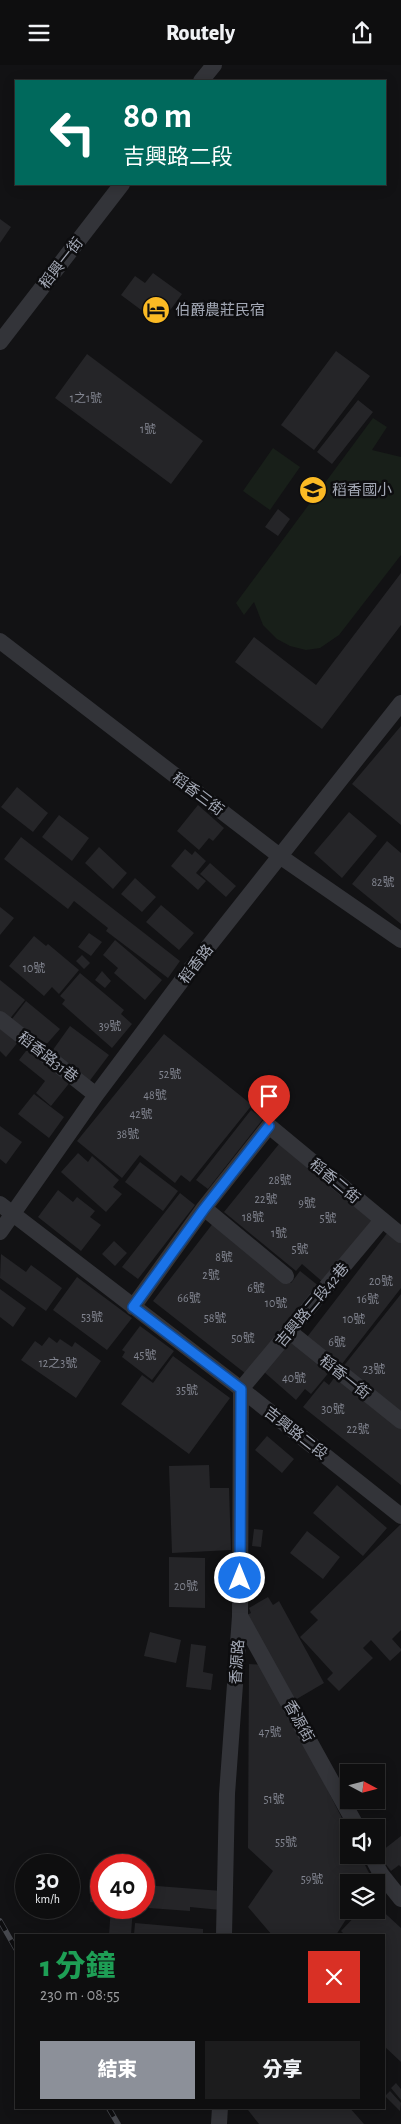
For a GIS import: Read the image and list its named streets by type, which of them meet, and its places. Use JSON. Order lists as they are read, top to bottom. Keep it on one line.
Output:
{"streets":{"street":["稻興一街","稻香三街","稻香路","稻香路31巷","稻香二街","吉興路二段42巷","稻香一街","吉興路二段","香源路","香源街"]},"crossings":[["稻香三街","稻香路"],["稻香路","稻香路31巷"],["稻香路","吉興路二段"],["稻香二街","吉興路二段42巷"],["吉興路二段42巷","稻香一街"],["吉興路二段42巷","吉興路二段"],["吉興路二段42巷","香源路"],["吉興路二段","香源路"],["香源路","香源街"]],"places":{"hotel":["伯爵農莊民宿"],"school or university":["稻香國小"]},"house_numbers":["1之1號","1號","82號","10號","39號","52號","48號","42號","38號","28號","22號","9號","18號","5號","1號","5號","8號","2號","20號","6號","66號","16號","10號","53號","58號","10號","50號","6號","45號","12之3號","23號","40號","35號","30號","22號","20號","47號","51號","55號","59號"],"north":"right","page":{"header":"Routely","turn":["80 m","吉興路二段"],"speed":"30 km/h","limit":"40","heading":["1 分鐘","230 m · 08:55"],"buttons":["結束","分享"]}}
